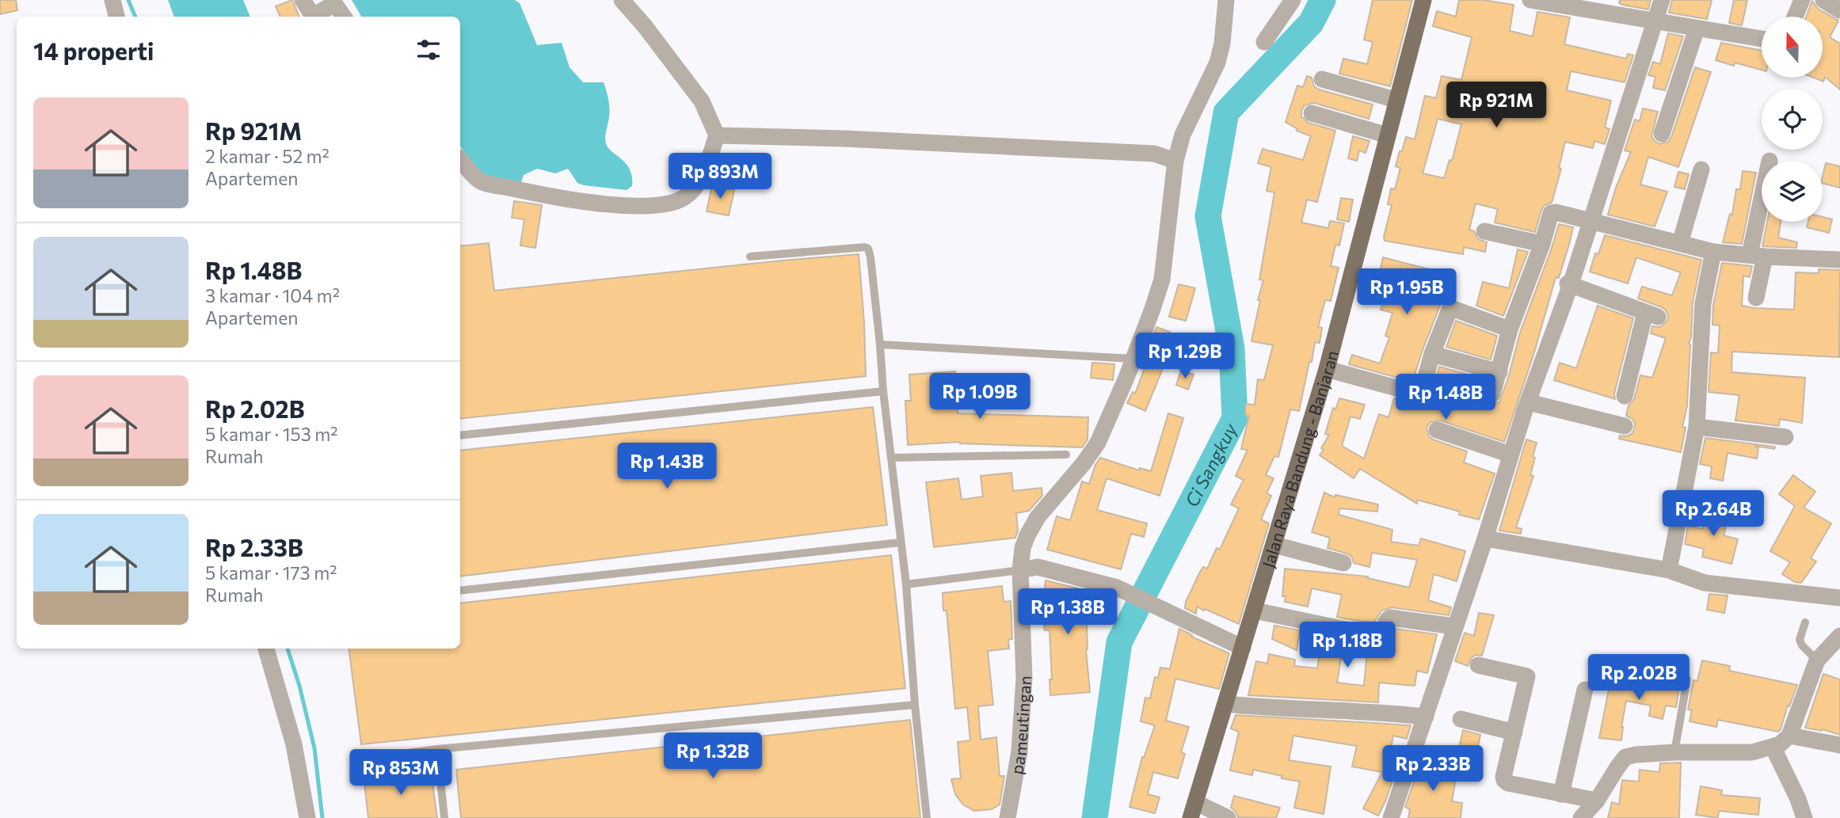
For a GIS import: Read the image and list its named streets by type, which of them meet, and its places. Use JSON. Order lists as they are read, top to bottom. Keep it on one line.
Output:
{"streets":{"main road":["Jalan Raya Bandung - Banjaran"],"street":["pameutingan"]},"water":["Ci Sangkuy"],"north":"top","page":{"heading":"14 properti","price":["Rp 921M","Rp 893M","Rp 1.95B","Rp 1.29B","Rp 1.09B","Rp 1.48B","Rp 1.43B","Rp 2.64B","Rp 1.38B","Rp 1.18B","Rp 2.02B","Rp 1.32B","Rp 2.33B","Rp 853M"],"list":[{"name":"Rp 921M","note":"2 kamar · 52 m² · Apartemen"},{"name":"Rp 1.48B","note":"3 kamar · 104 m² · Apartemen"},{"name":"Rp 2.02B","note":"5 kamar · 153 m² · Rumah"},{"name":"Rp 2.33B","note":"5 kamar · 173 m² · Rumah"}]}}
